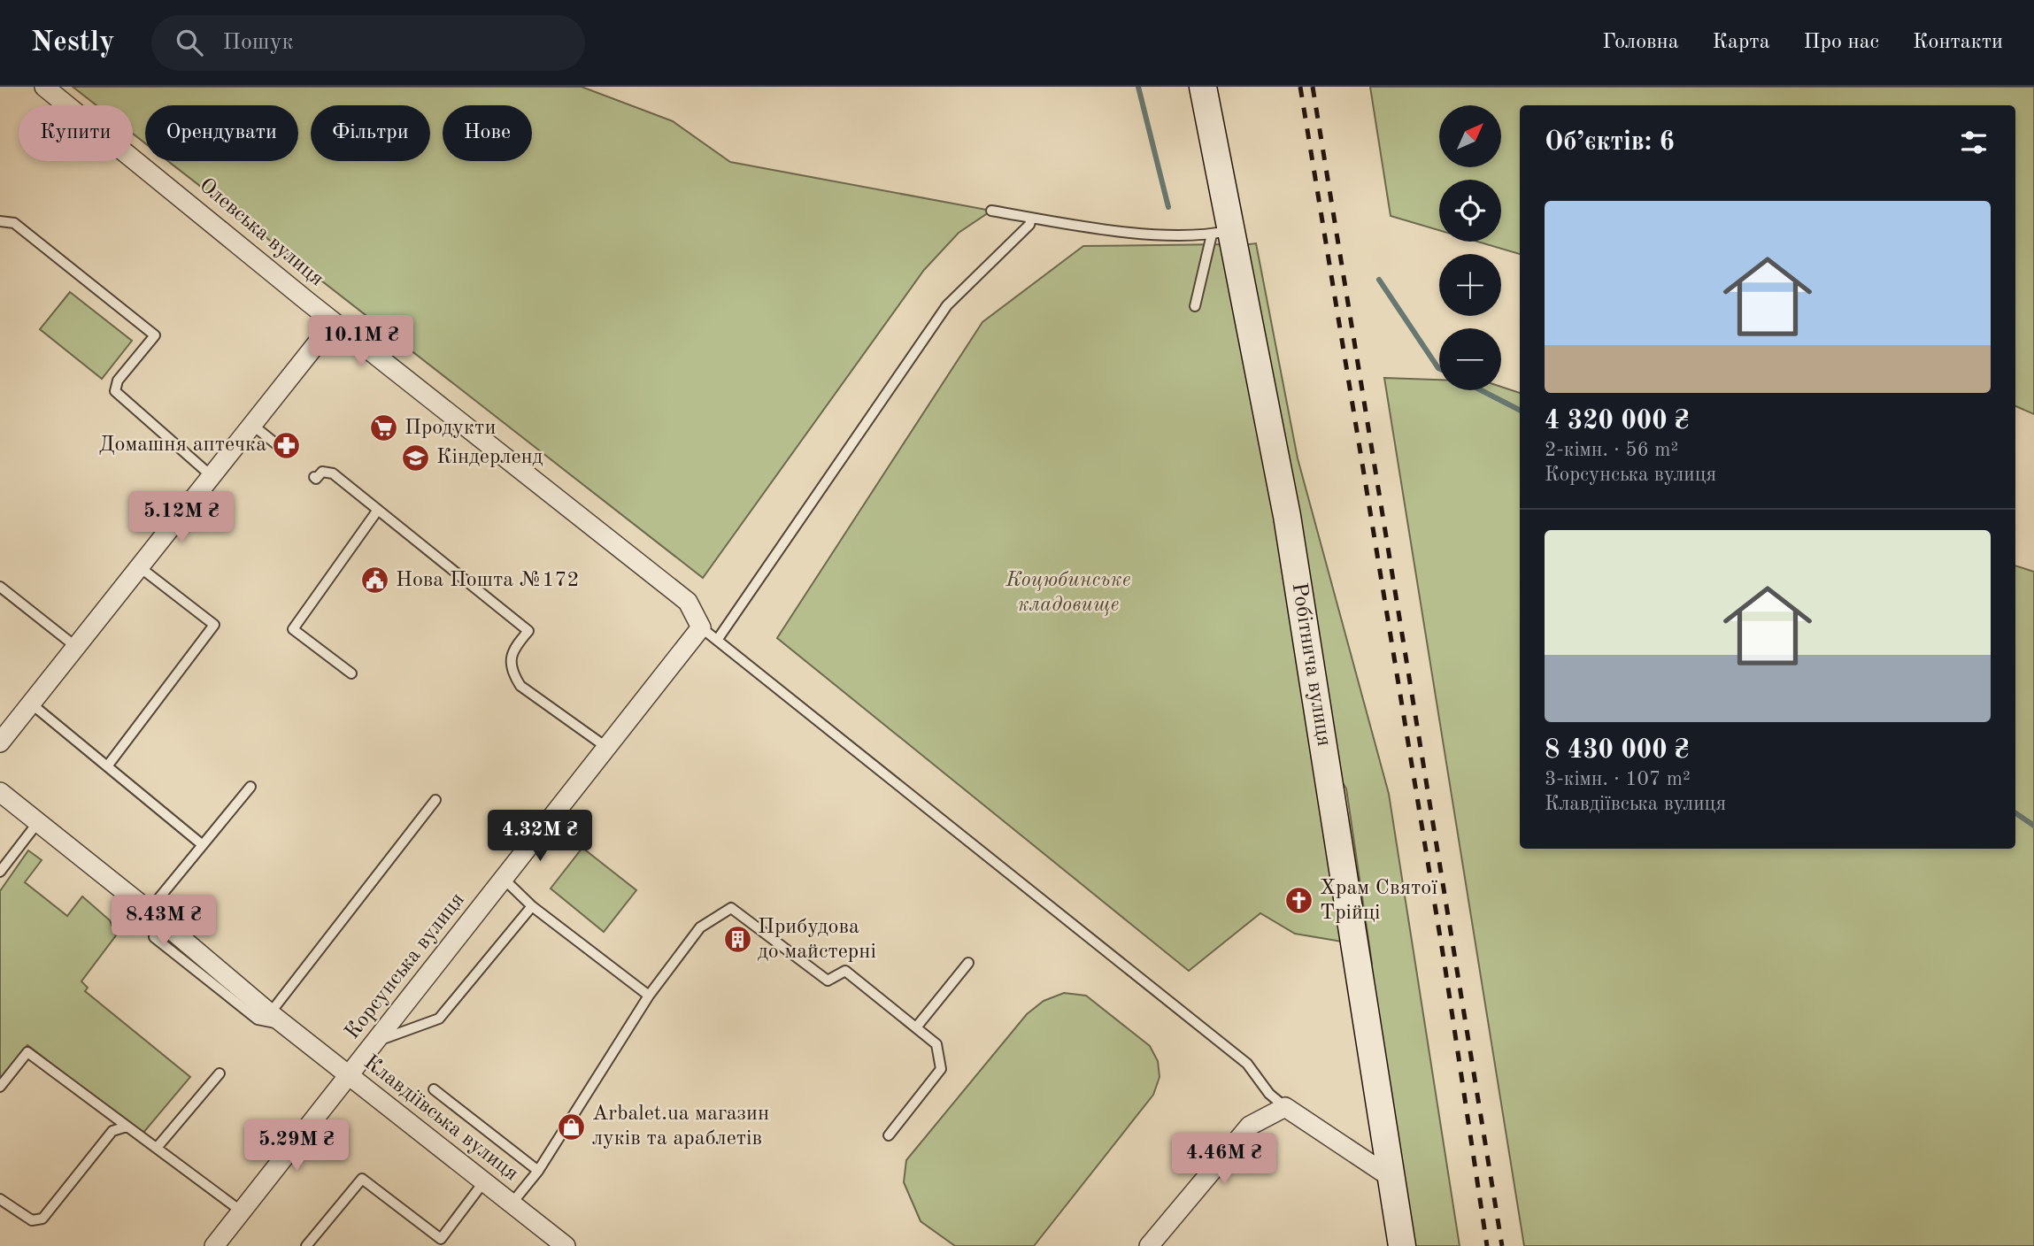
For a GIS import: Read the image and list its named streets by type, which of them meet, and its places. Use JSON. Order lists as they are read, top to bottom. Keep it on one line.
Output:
{"streets":{"street":["Олевська вулиця","Робітнича вулиця","Корсунська вулиця","Клавдіївська вулиця"]},"crossings":[["Олевська вулиця","Корсунська вулиця"],["Корсунська вулиця","Клавдіївська вулиця"]],"parks":["Коцюбинське кладовище"],"places":{"supermarket":["Продукти"],"pharmacy":["Домашня аптечка"],"school or university":["Кіндерленд"],"public building":["Нова Пошта №172"],"church":["Храм Святої Трійці"],"building":["Прибудова до майстерні"],"shop":["Arbalet.ua магазин луків та араблетів"]},"north":"top right","page":{"header":"Nestly","search":"Пошук","nav":["Головна","Карта","Про нас","Контакти"],"map_buttons":["+","−"],"chip":["Купити","Орендувати","Фільтри","Нове"],"heading":"Об’єктів: 6","list":[{"name":"4 320 000 ₴","note":"2-кімн. · 56 m² · Корсунська вулиця"},{"name":"8 430 000 ₴","note":"3-кімн. · 107 m² · Клавдіївська вулиця"}],"price":["10.1M ₴","5.12M ₴","4.32M ₴","8.43M ₴","5.29M ₴","4.46M ₴"]}}
